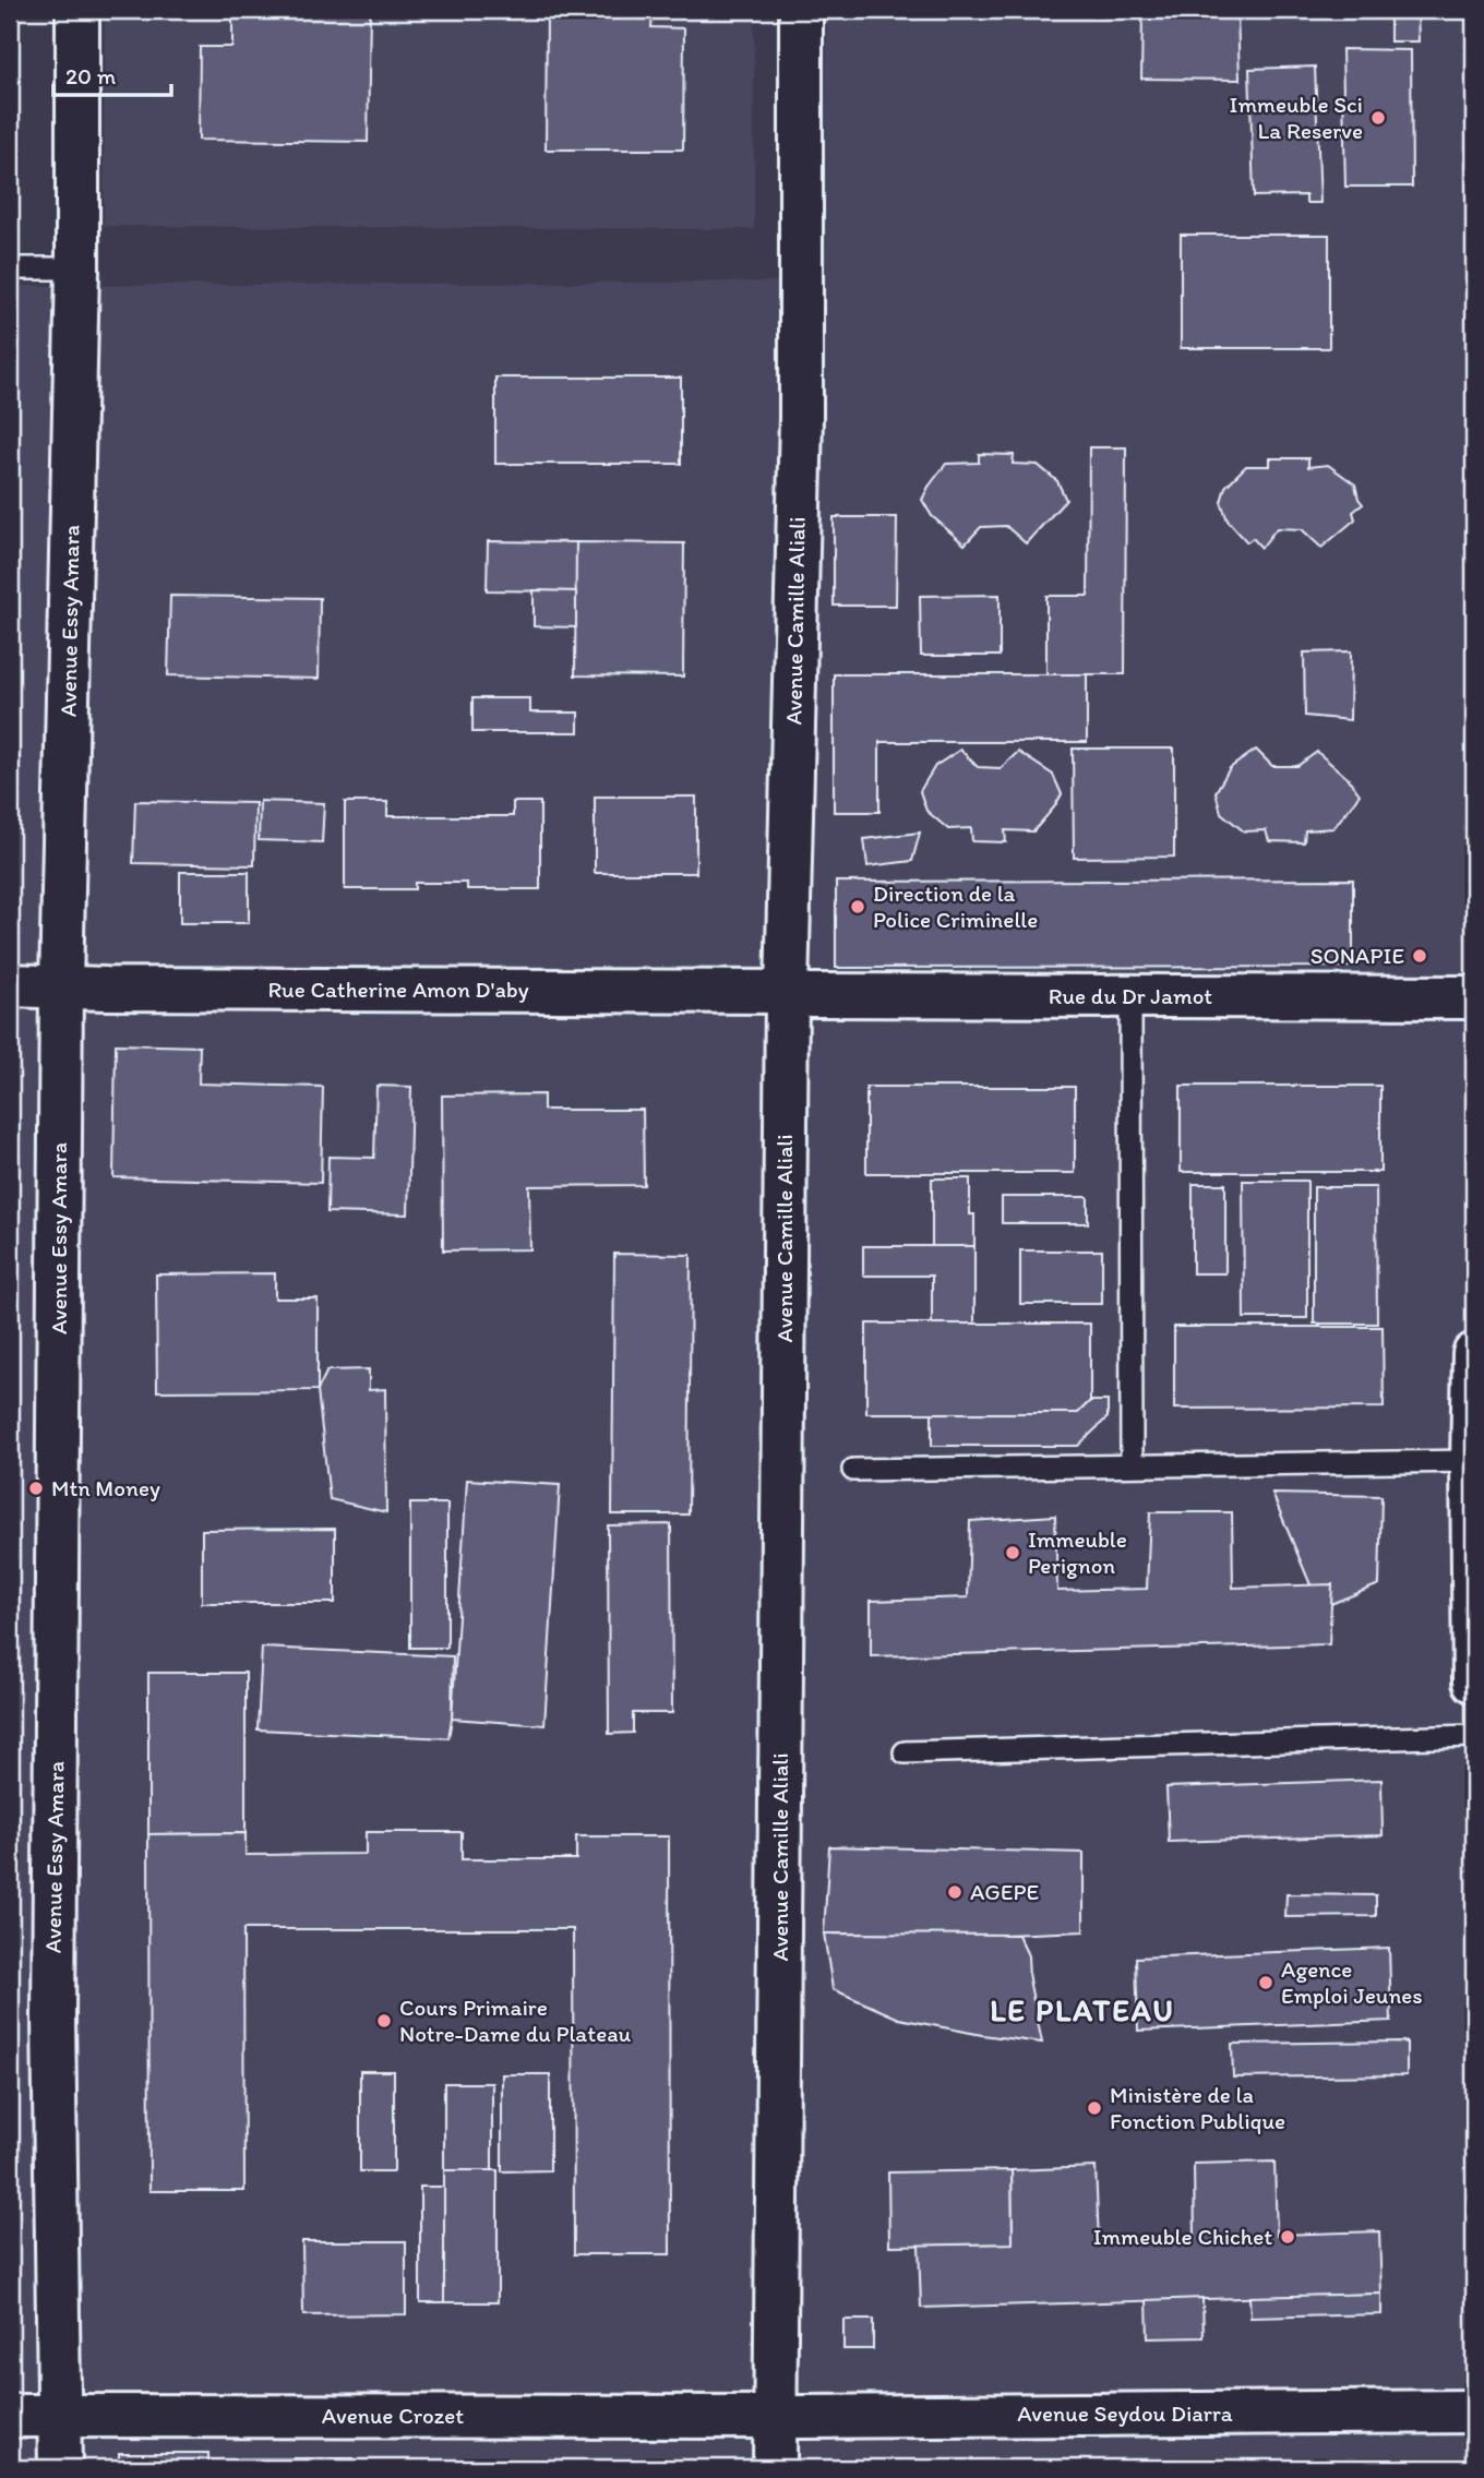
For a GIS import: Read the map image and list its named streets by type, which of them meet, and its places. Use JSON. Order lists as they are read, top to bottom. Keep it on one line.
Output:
{"streets":{"street":["Avenue Essy Amara","Avenue Camille Aliali","Rue Catherine Amon D'aby","Rue du Dr Jamot","Avenue Seydou Diarra","Avenue Crozet"]},"crossings":[["Avenue Essy Amara","Rue Catherine Amon D'aby"],["Avenue Essy Amara","Avenue Crozet"],["Avenue Camille Aliali","Rue Catherine Amon D'aby"],["Avenue Camille Aliali","Rue du Dr Jamot"],["Avenue Camille Aliali","Avenue Seydou Diarra"],["Avenue Camille Aliali","Avenue Crozet"],["Rue Catherine Amon D'aby","Rue du Dr Jamot"],["Avenue Seydou Diarra","Avenue Crozet"]],"districts":["LE PLATEAU"],"places":["Immeuble Sci La Reserve","Direction de la Police Criminelle","SONAPIE","Mtn Money","Immeuble Perignon","AGEPE","Agence Emploi Jeunes","Cours Primaire Notre-Dame du Plateau","Ministère de la Fonction Publique","Immeuble Chichet"],"scale_bar":"20 m"}
